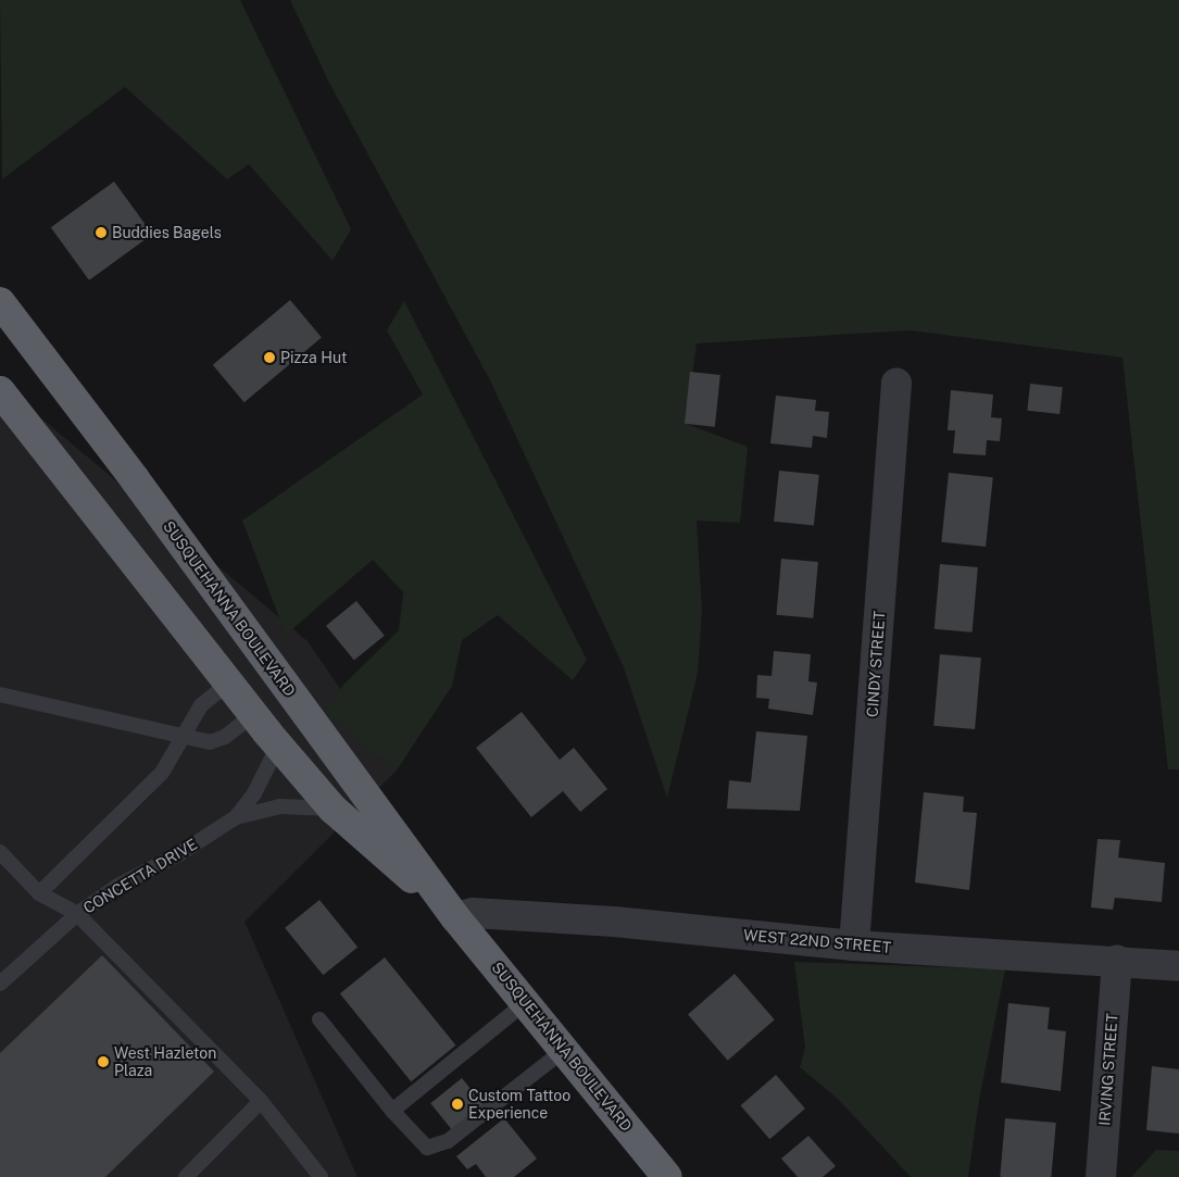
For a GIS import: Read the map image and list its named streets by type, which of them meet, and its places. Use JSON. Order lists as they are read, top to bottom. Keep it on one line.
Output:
{"streets":{"highway":["SUSQUEHANNA BOULEVARD"],"street":["CINDY STREET","WEST 22ND STREET","IRVING STREET"],"lane":["CONCETTA DRIVE"]},"crossings":[["SUSQUEHANNA BOULEVARD","CONCETTA DRIVE"],["SUSQUEHANNA BOULEVARD","WEST 22ND STREET"],["CINDY STREET","WEST 22ND STREET"],["WEST 22ND STREET","IRVING STREET"]],"places":["Buddies Bagels","Pizza Hut","West Hazleton Plaza","Custom Tattoo Experience"]}
